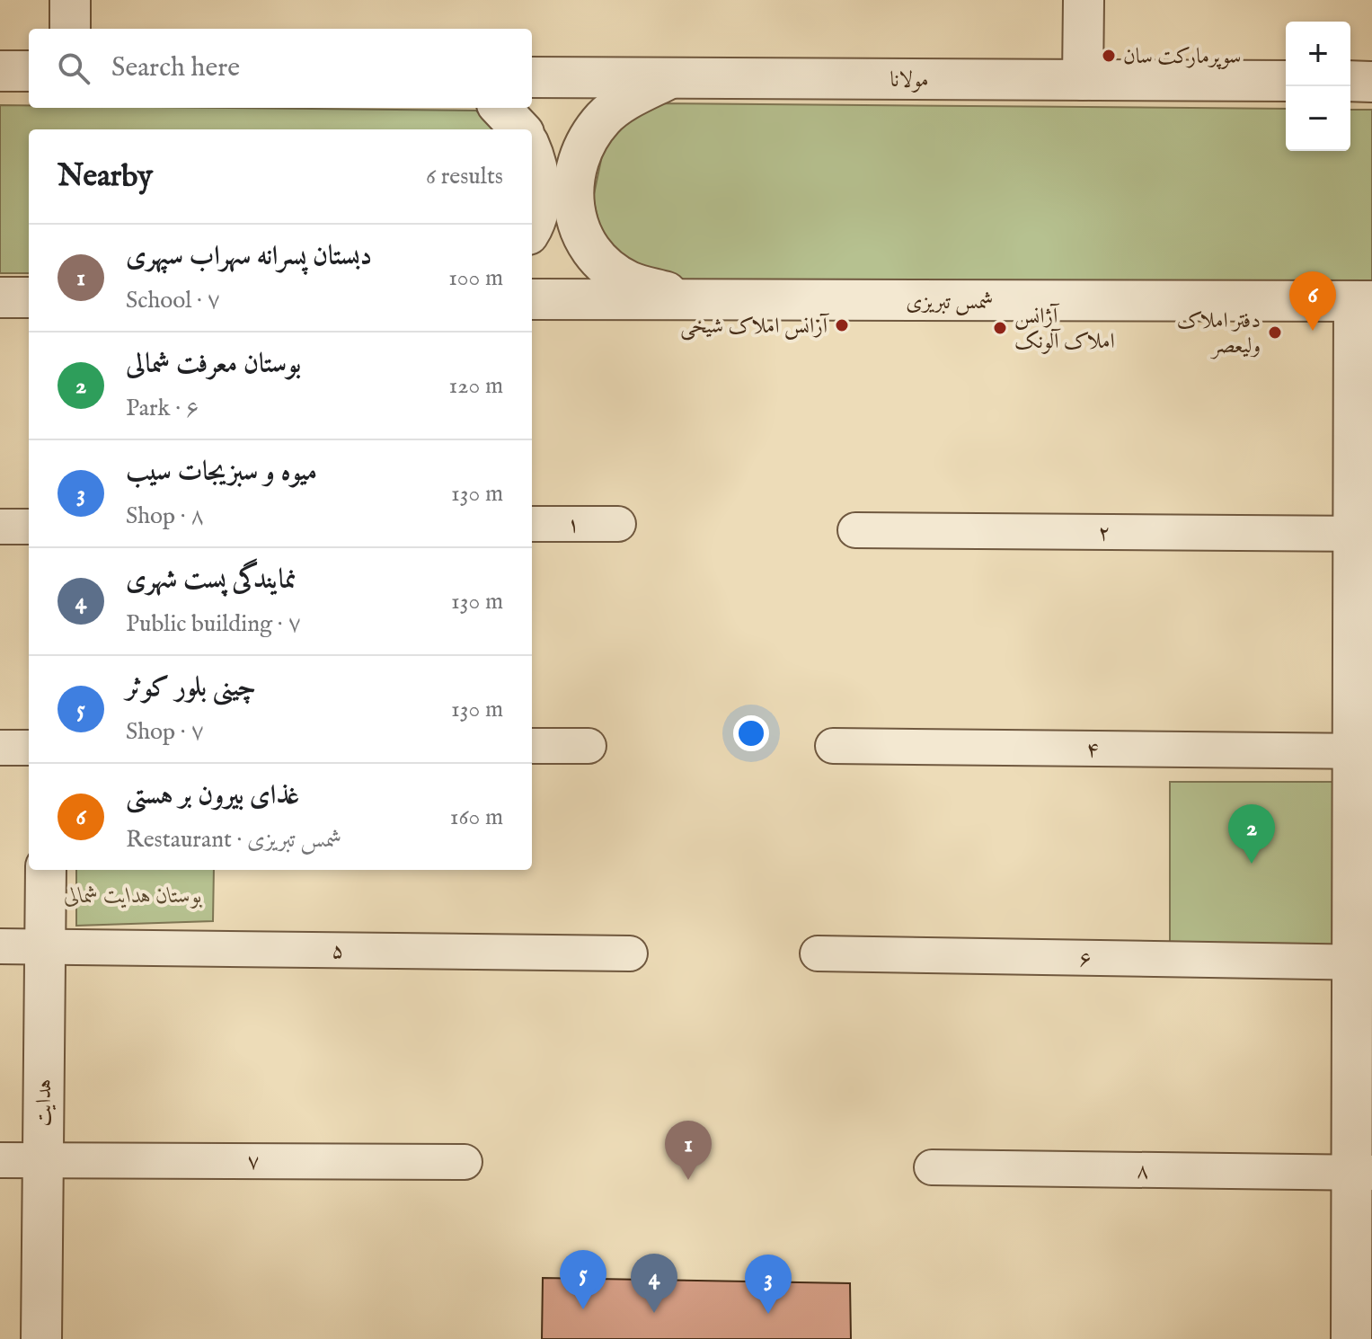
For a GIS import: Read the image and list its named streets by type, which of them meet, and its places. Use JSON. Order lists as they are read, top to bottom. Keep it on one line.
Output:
{"streets":{"street":["مولانا","شمس تبریزی","۱","۲","۴","۵","۶","هدایت","۷","۸"]},"crossings":[["۵","هدایت"],["هدایت","۷"]],"parks":["بوستان هدایت شمالی"],"places":["سوپرمارکت سان","آزانس املاک شیخی","آژانس املاک آلونک","دفتر املاک ولیعصر"],"page":{"map_buttons":["+","−"],"search":"Search here","heading":["Nearby","6 results"],"list":[{"mark":"1","name":"دبستان پسرانه سهراب سپهری","note":"School · ۷","value":"100 m"},{"mark":"2","name":"بوستان معرفت شمالی","note":"Park · ۶","value":"120 m"},{"mark":"3","name":"میوه و سبزیجات سیب","note":"Shop · ۸","value":"130 m"},{"mark":"4","name":"نمایندگی پست شهری","note":"Public building · ۷","value":"130 m"},{"mark":"5","name":"چینی بلور کوثر","note":"Shop · ۷","value":"130 m"},{"mark":"6","name":"غذای بیرون بر هستی","note":"Restaurant · شمس تبریزی","value":"160 m"}],"pins":["6","2","1","5","4","3"]}}
